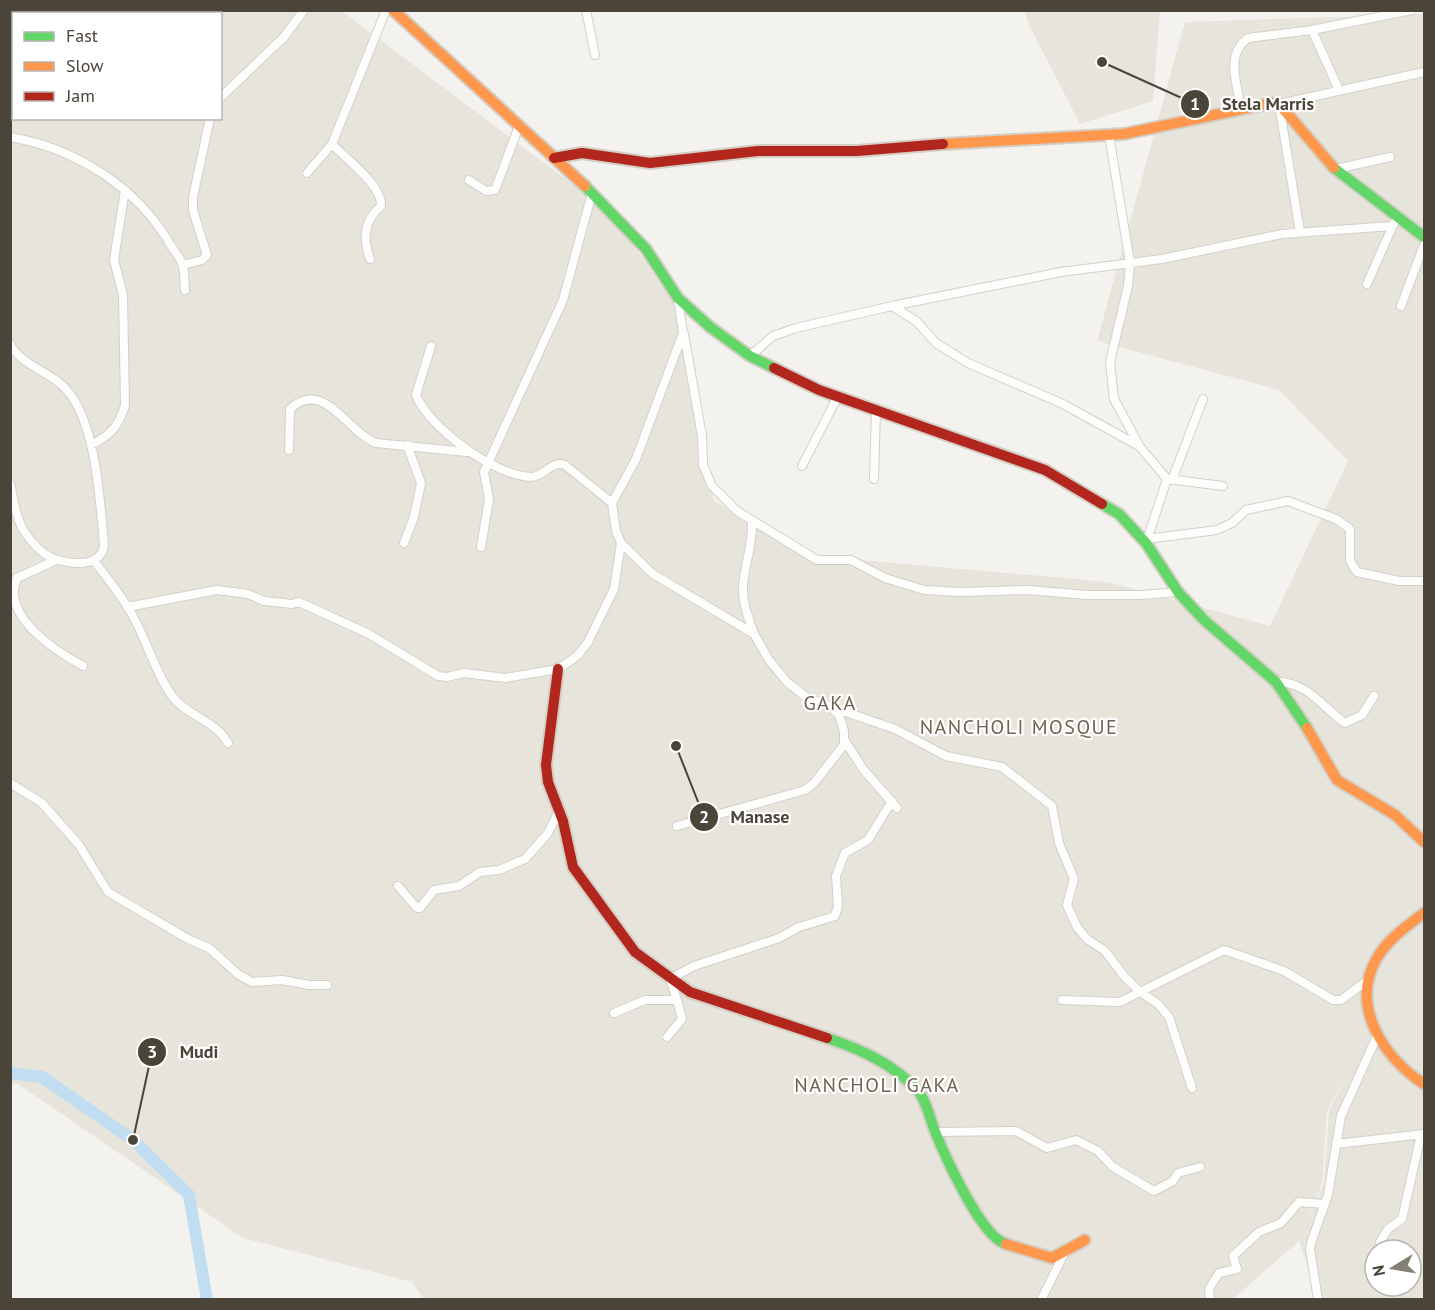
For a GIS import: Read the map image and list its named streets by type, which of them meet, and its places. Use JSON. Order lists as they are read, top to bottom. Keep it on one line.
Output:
{"districts":["GAKA","NANCHOLI MOSQUE","NANCHOLI GAKA"],"places":["Stela Marris","Manase","Mudi"],"legend":["Fast","Slow","Jam"],"north":"left"}
